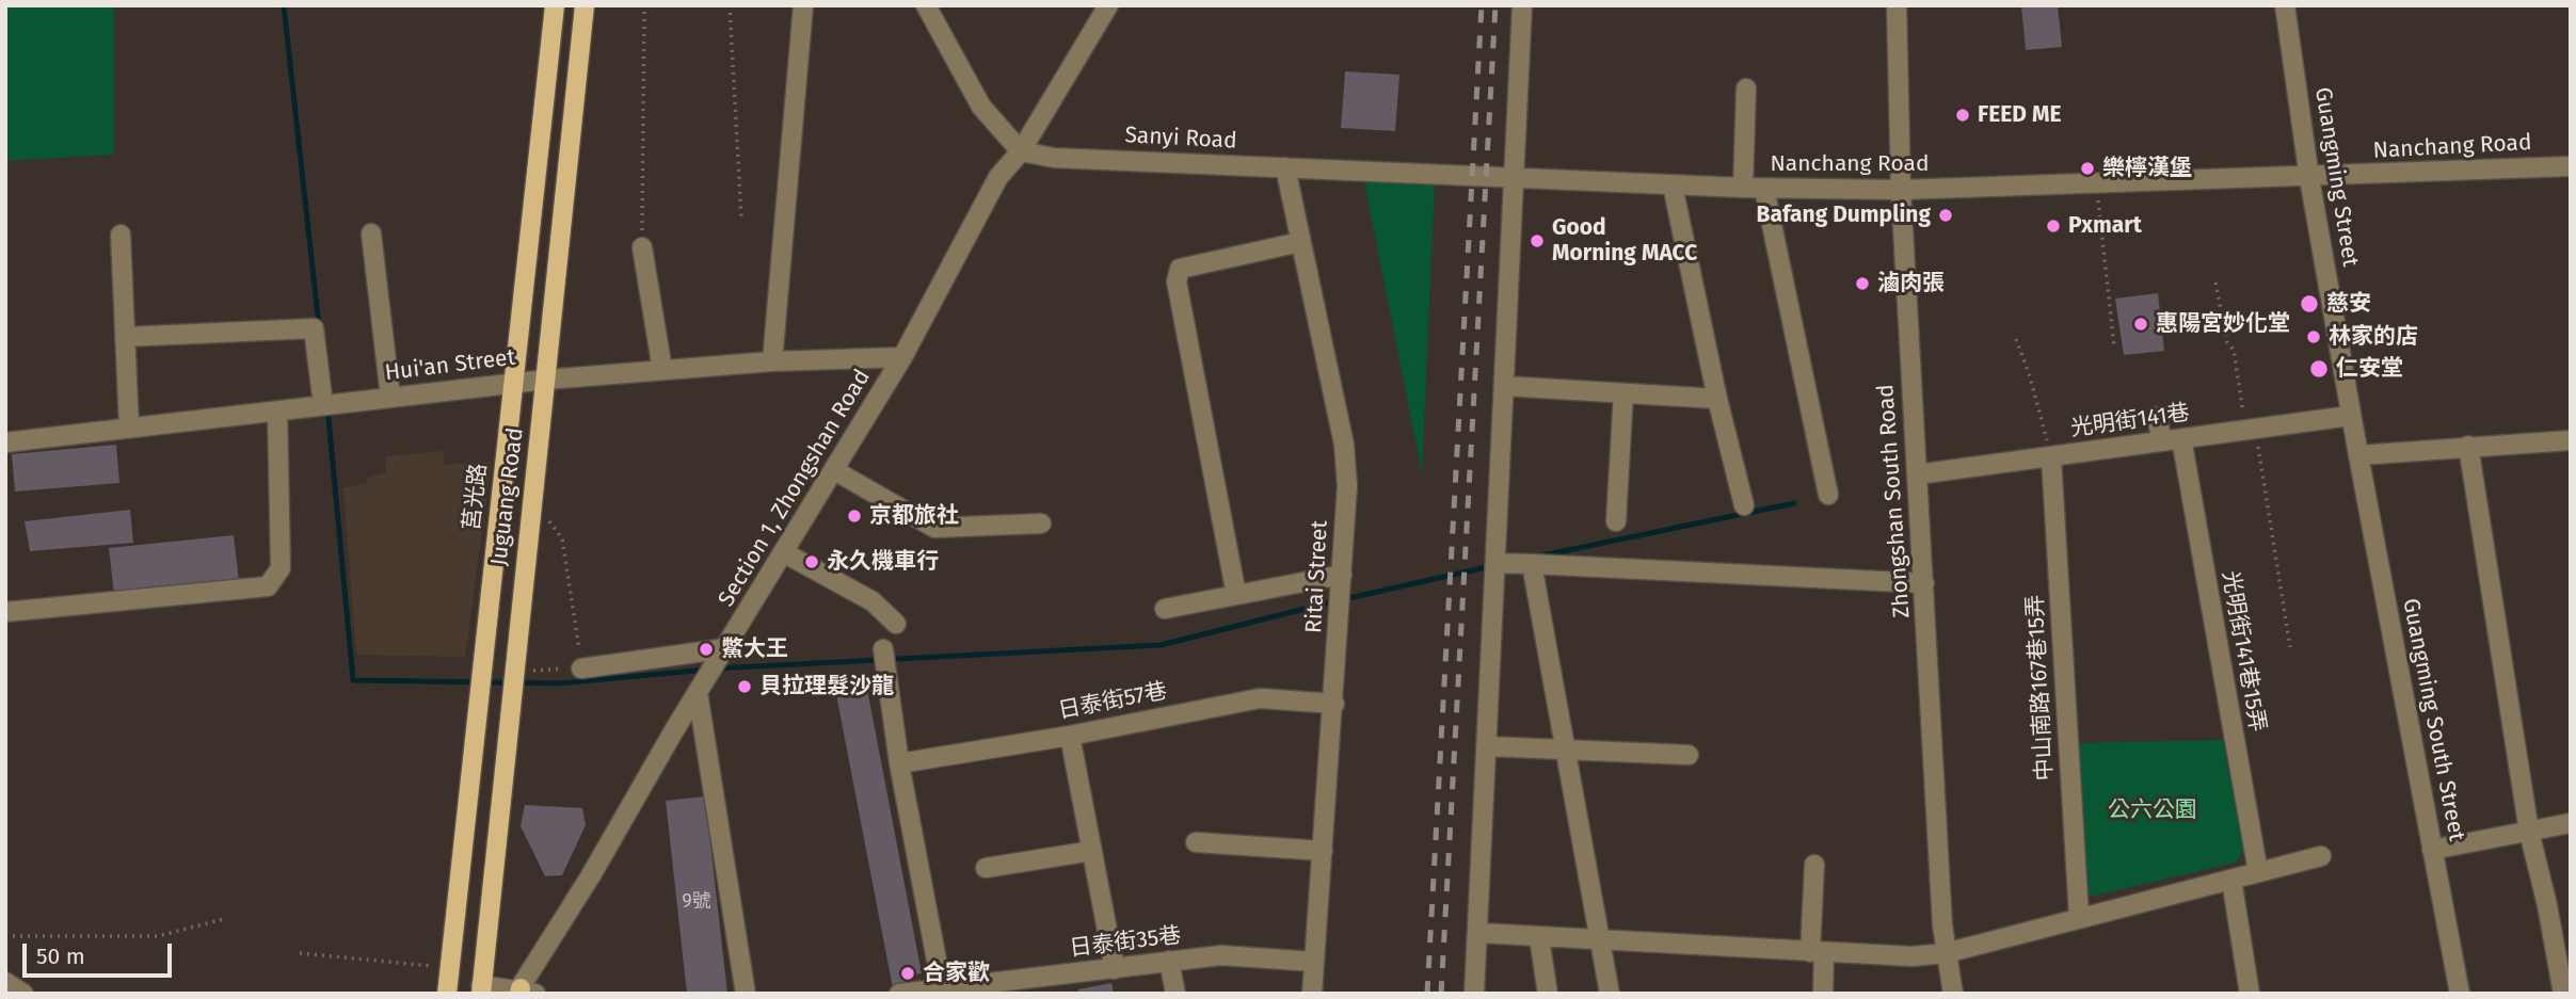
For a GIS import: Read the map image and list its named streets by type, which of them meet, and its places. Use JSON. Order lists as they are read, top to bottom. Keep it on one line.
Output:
{"streets":{"main road":["莒光路","Juguang Road"],"street":["Sanyi Road","Nanchang Road","Guangming Street","Hui'an Street","光明街141巷","Section 1, Zhongshan Road","Zhongshan South Road","Ritai Street","光明街141巷15弄","中山南路167巷15弄","日泰街57巷","Guangming South Street","日泰街35巷"]},"crossings":[["Sanyi Road","Nanchang Road"],["Sanyi Road","Section 1, Zhongshan Road"],["Sanyi Road","Ritai Street"],["Nanchang Road","Guangming Street"],["Nanchang Road","Zhongshan South Road"],["Guangming Street","光明街141巷"],["Guangming Street","Guangming South Street"],["Hui'an Street","Section 1, Zhongshan Road"],["Hui'an Street","莒光路"],["Hui'an Street","Juguang Road"],["光明街141巷","Zhongshan South Road"],["光明街141巷","光明街141巷15弄"],["光明街141巷","中山南路167巷15弄"],["Ritai Street","日泰街57巷"],["Ritai Street","日泰街35巷"]],"parks":["公六公園"],"places":["FEED ME","樂檸漢堡","Bafang Dumpling","Pxmart","Good Morning MACC","滷肉張","慈安","惠陽宮妙化堂","林家的店","仁安堂","京都旅社","永久機車行","鱉大王","貝拉理髮沙龍","合家歡"],"house_numbers":["9號"],"scale_bar":"50 m"}
